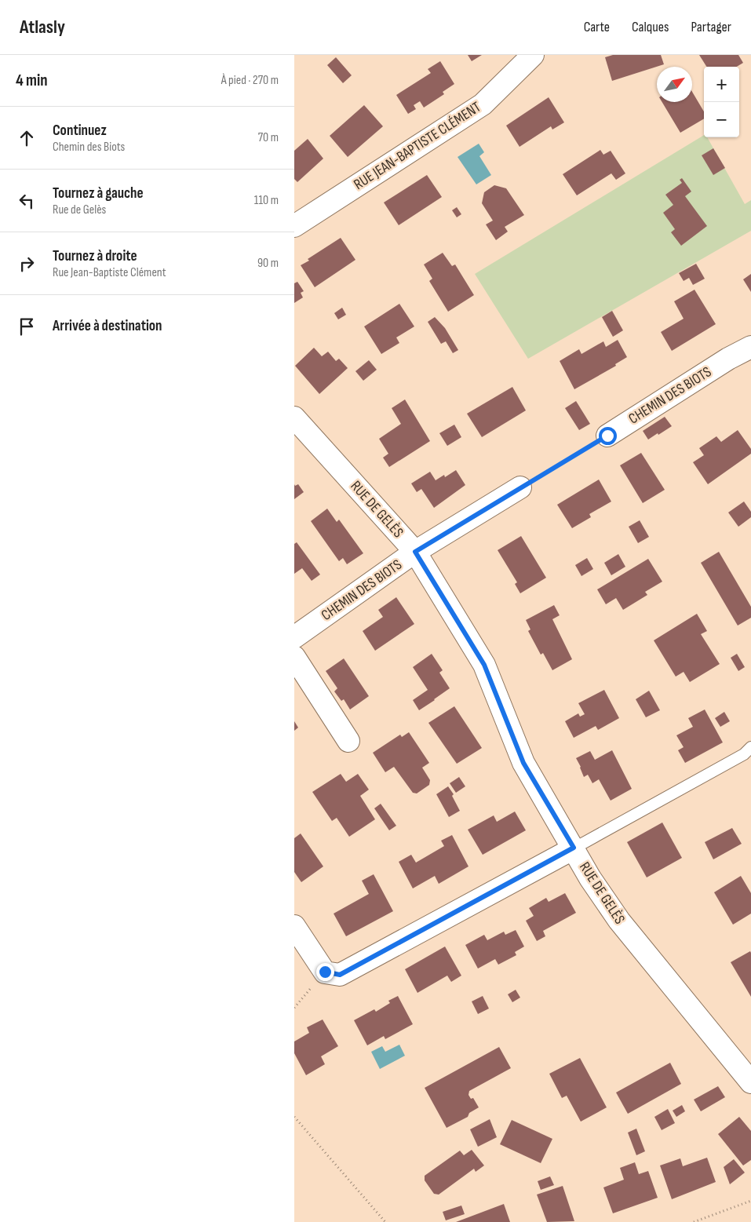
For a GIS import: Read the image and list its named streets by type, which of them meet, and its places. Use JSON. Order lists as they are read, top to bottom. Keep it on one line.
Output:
{"streets":{"street":["RUE JEAN-BAPTISTE CLÉMENT","CHEMIN DES BIOTS","RUE DE GELÈS"]},"crossings":[["CHEMIN DES BIOTS","RUE DE GELÈS"]],"north":"top right","page":{"header":"Atlasly","nav":["Carte","Calques","Partager"],"heading":["4 min","À pied · 270 m"],"map_buttons":["+","−"],"list":[["Continuez","Chemin des Biots","70 m"],["Tournez à gauche","Rue de Gelès","110 m"],["Tournez à droite","Rue Jean-Baptiste Clément","90 m"],"Arrivée à destination"]}}
